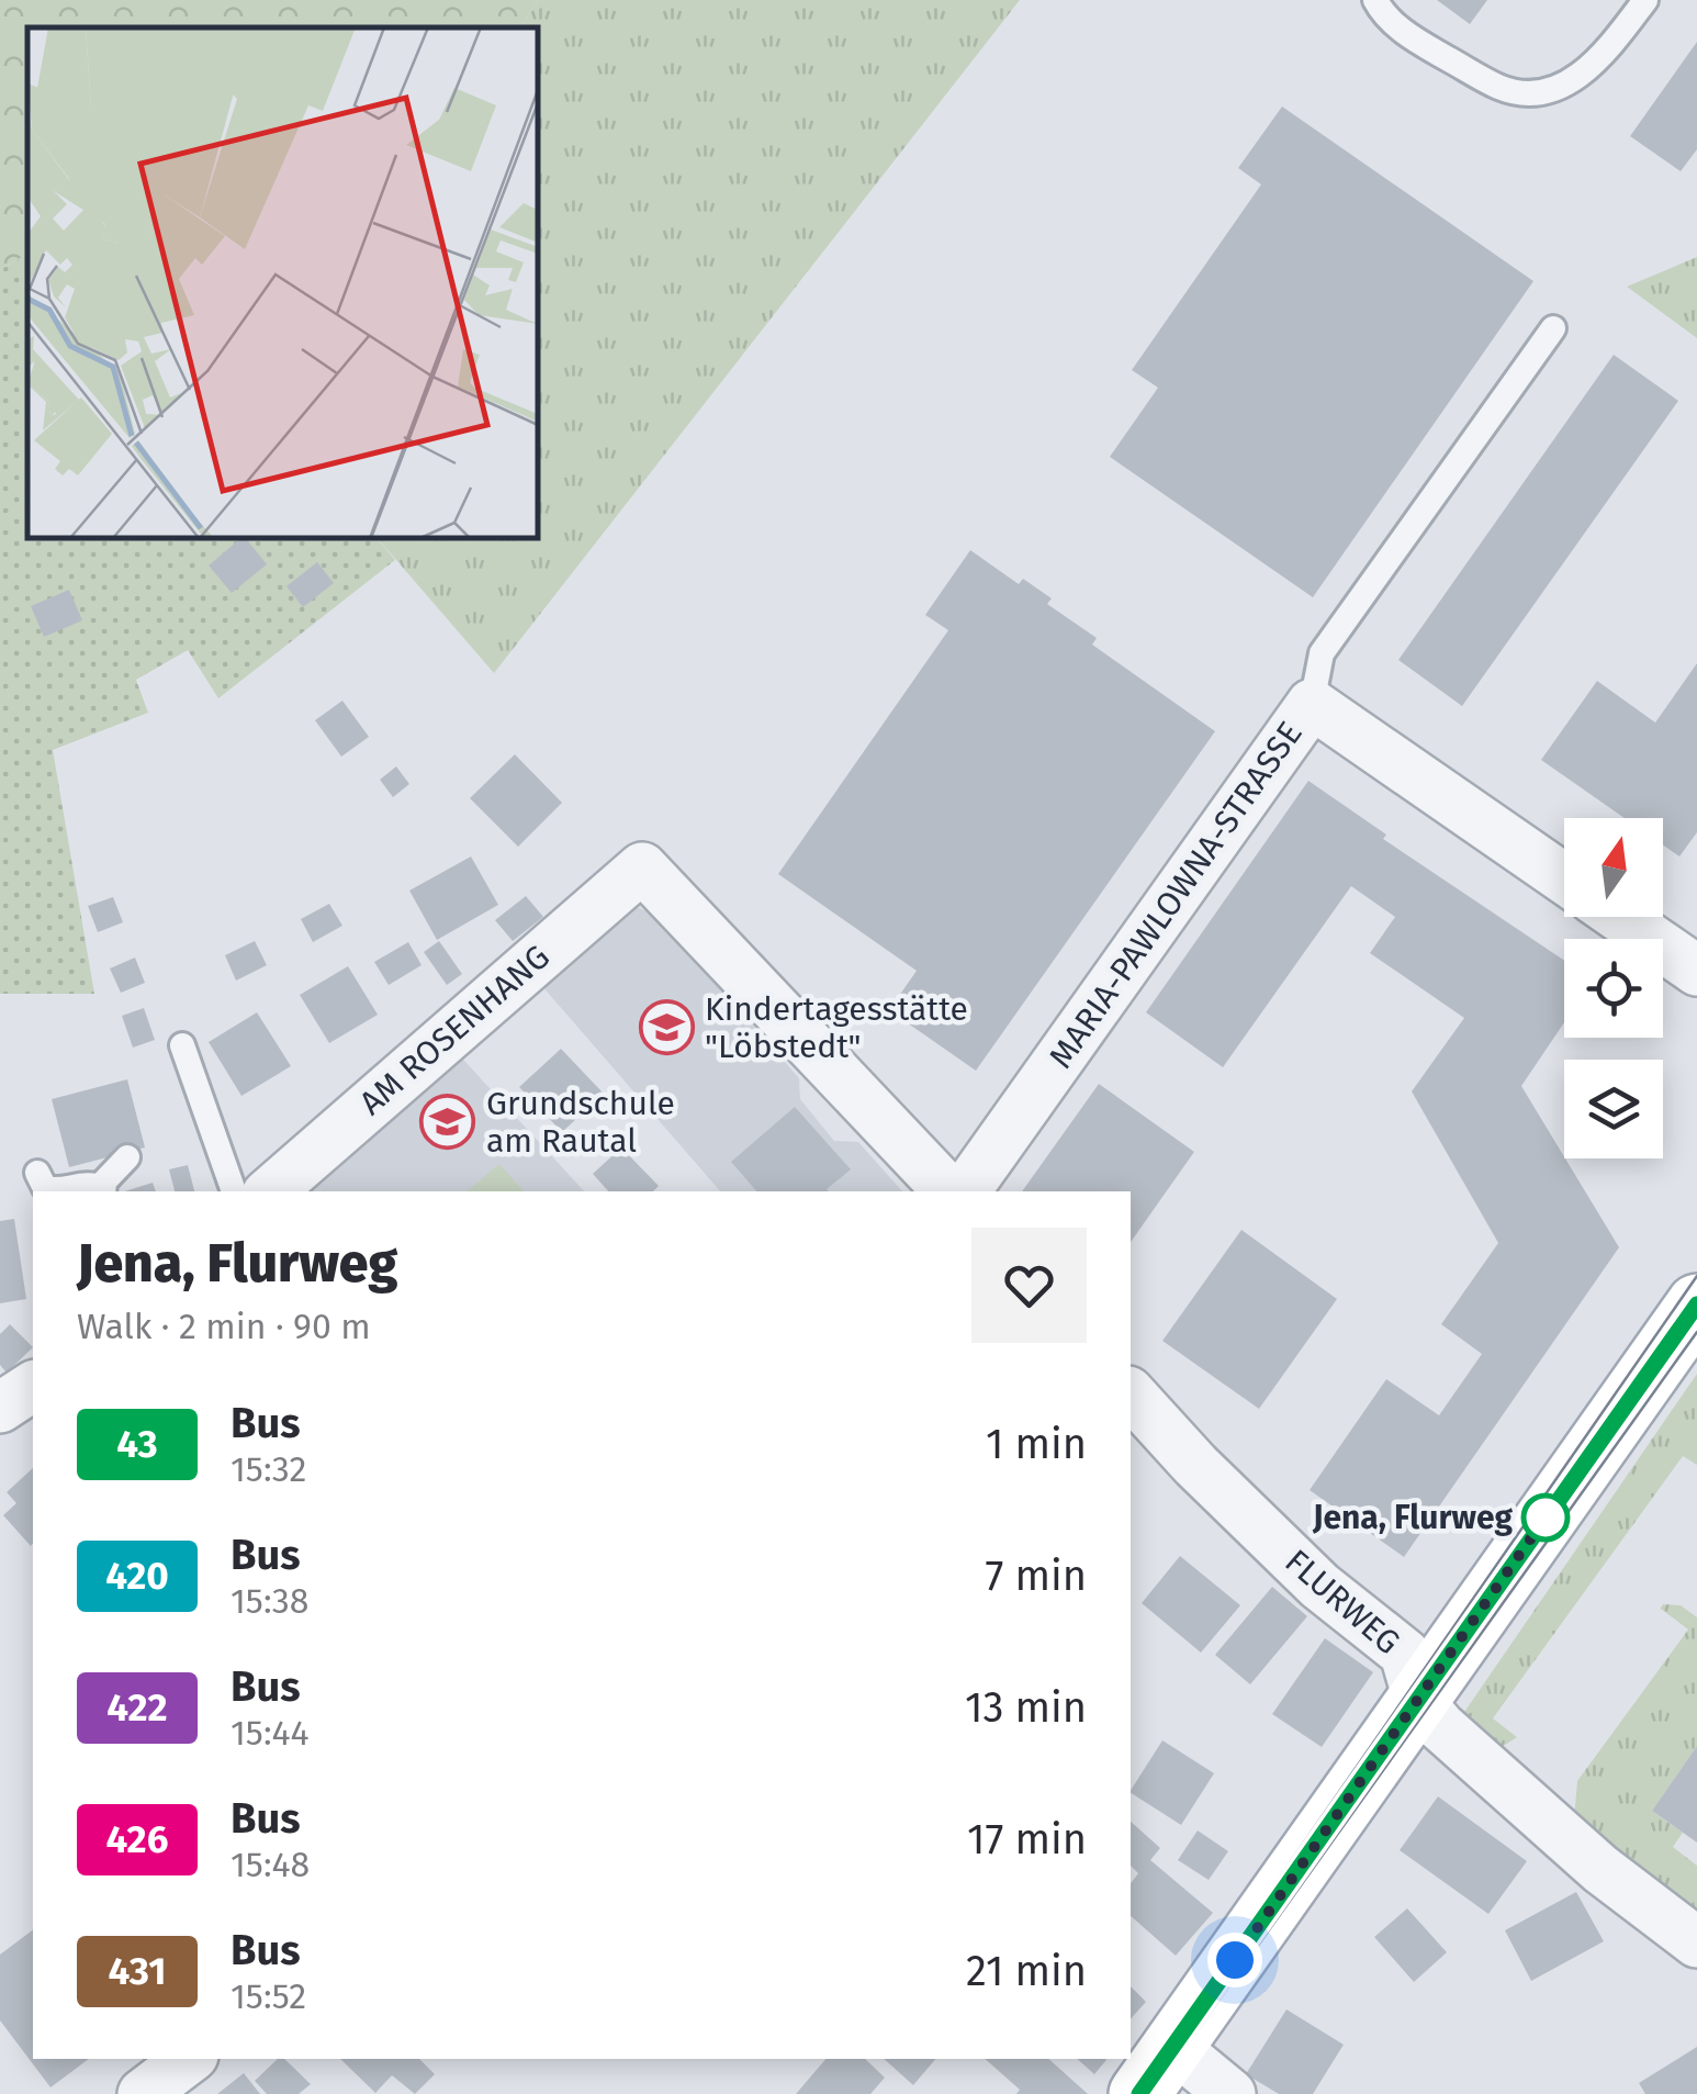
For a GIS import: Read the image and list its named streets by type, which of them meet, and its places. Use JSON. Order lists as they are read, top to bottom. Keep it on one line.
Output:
{"streets":{"street":["MARIA-PAWLOWNA-STRASSE","AM ROSENHANG","FLURWEG"]},"places":{"school or university":["Kindertagesstätte \"Löbstedt\"","Grundschule am Rautal"],"other":["Jena, Flurweg"]},"lines":["bus line 43"],"north":"top","page":{"heading":["Jena, Flurweg","Walk · 2 min · 90 m"],"list":[{"mark":"43","name":"Bus","note":"15:32","value":"1 min"},{"mark":"420","name":"Bus","note":"15:38","value":"7 min"},{"mark":"422","name":"Bus","note":"15:44","value":"13 min"},{"mark":"426","name":"Bus","note":"15:48","value":"17 min"},{"mark":"431","name":"Bus","note":"15:52","value":"21 min"}]}}
